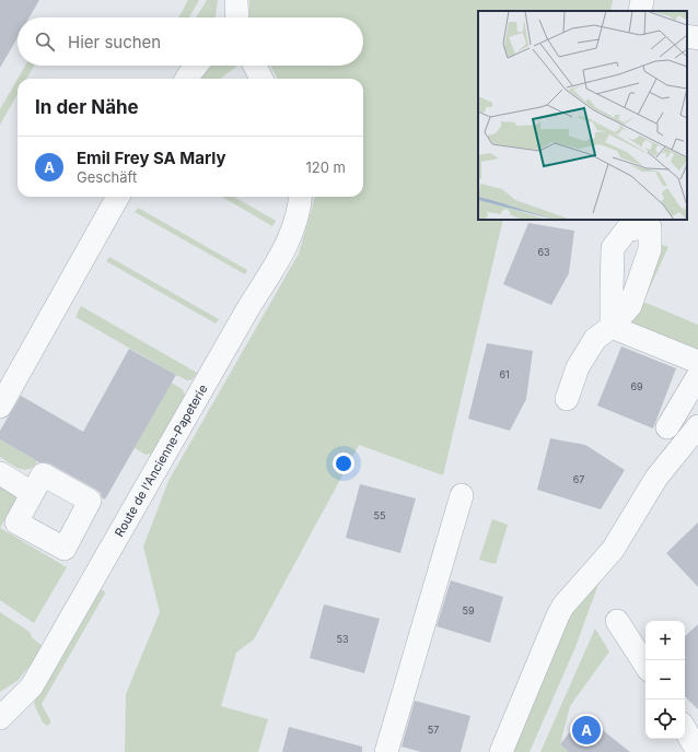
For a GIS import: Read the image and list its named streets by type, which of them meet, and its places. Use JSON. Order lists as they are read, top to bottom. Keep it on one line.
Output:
{"streets":{"street":["Route de l'Ancienne-Papeterie"]},"house_numbers":["63","61","69","67","55","59","53","57"],"page":{"search":"Hier suchen","heading":"In der Nähe","list":[{"mark":"A","name":"Emil Frey SA Marly","note":"Geschäft","value":"120 m"}],"map_buttons":["+","−"],"pins":"A"}}
